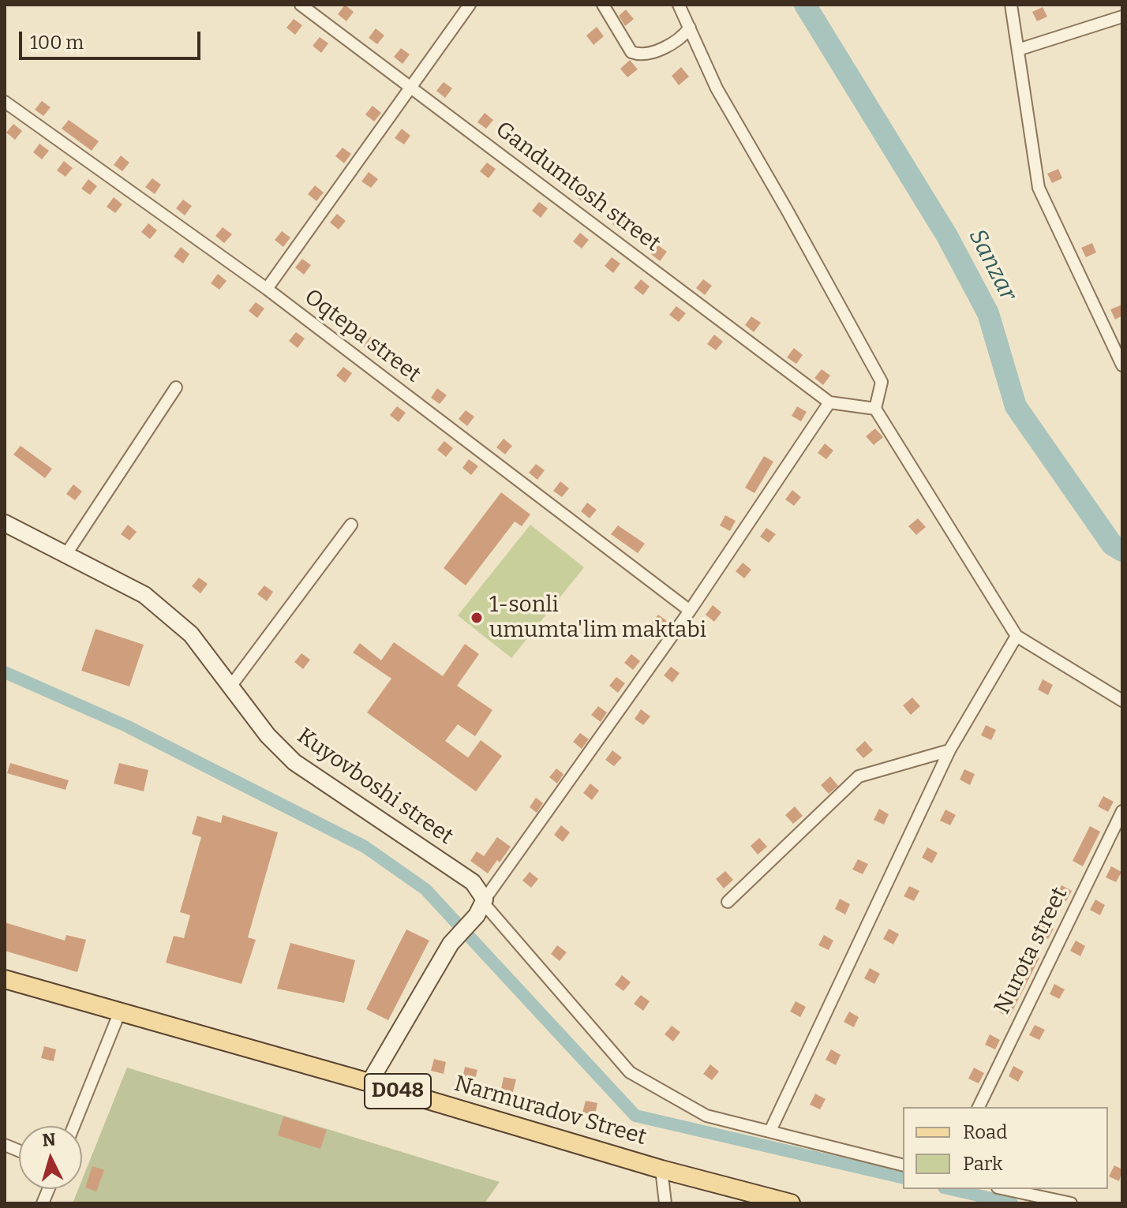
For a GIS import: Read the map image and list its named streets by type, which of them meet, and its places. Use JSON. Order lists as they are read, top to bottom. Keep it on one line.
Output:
{"streets":{"main road":["Kuyovboshi street","D048","Narmuradov Street"],"street":["Gandumtosh street","Oqtepa street","Nurota street"]},"water":["Sanzar"],"places":["1-sonli umumta'lim maktabi"],"legend":["Road","Park"],"scale_bar":"100 m","north":"top"}
